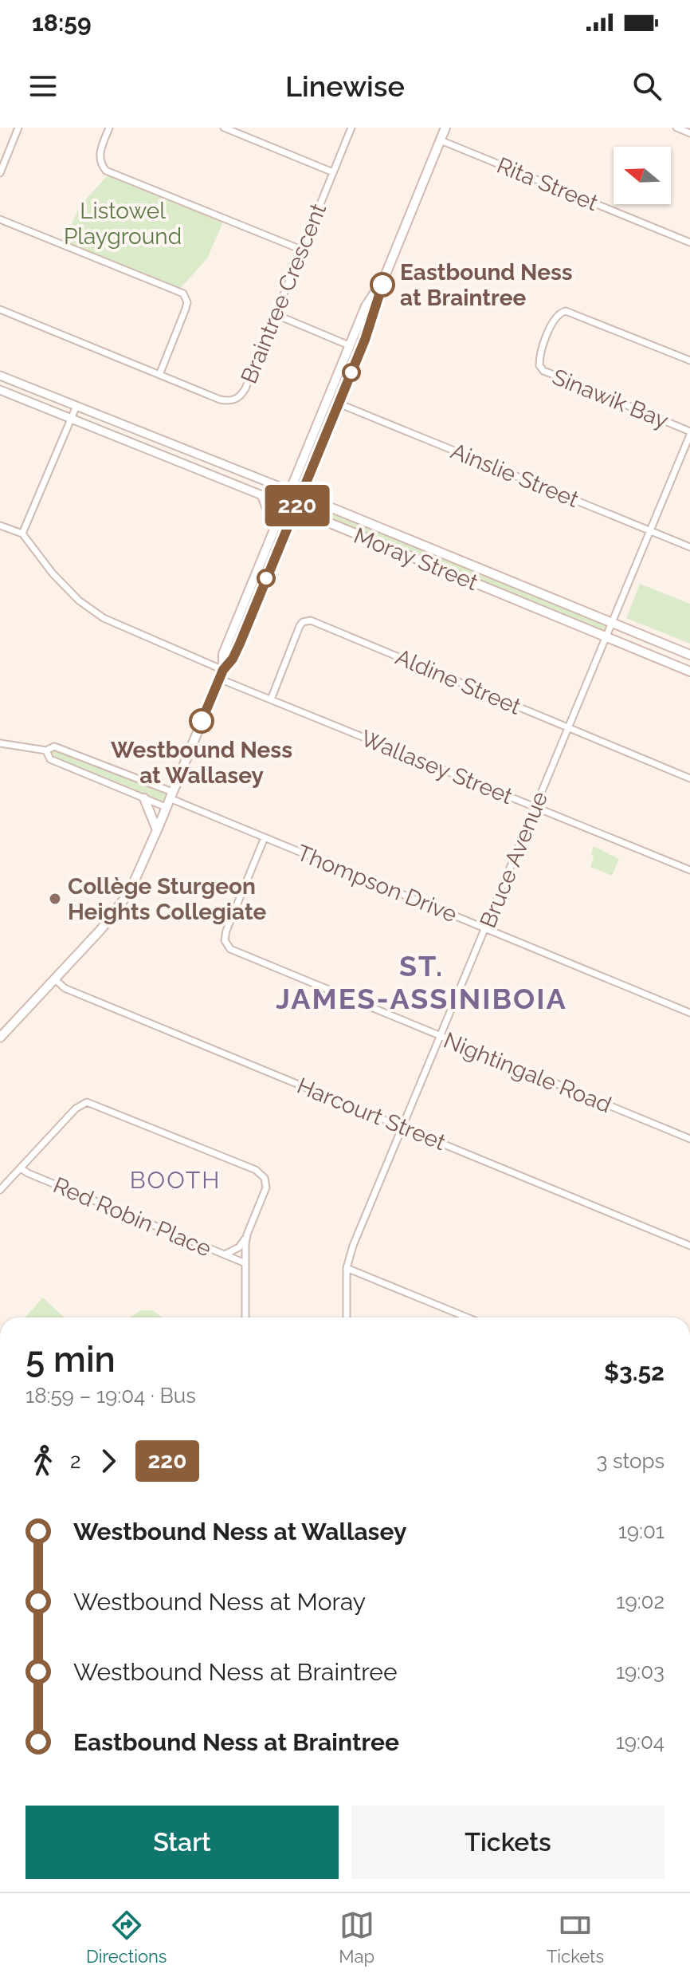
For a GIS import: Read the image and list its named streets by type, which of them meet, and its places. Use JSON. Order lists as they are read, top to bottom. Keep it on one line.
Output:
{"streets":{"main road":["Moray Street"],"street":["Rita Street","Braintree Crescent","Sinawik Bay","Ainslie Street","Aldine Street","Wallasey Street","Bruce Avenue","Thompson Drive","Nightingale Road","Harcourt Street","Red Robin Place"]},"crossings":[["Sinawik Bay","Bruce Avenue"],["Ainslie Street","Bruce Avenue"],["Moray Street","Bruce Avenue"],["Aldine Street","Wallasey Street"],["Aldine Street","Bruce Avenue"],["Wallasey Street","Bruce Avenue"],["Bruce Avenue","Thompson Drive"],["Bruce Avenue","Nightingale Road"],["Bruce Avenue","Harcourt Street"],["Thompson Drive","Nightingale Road"]],"districts":["ST. JAMES-ASSINIBOIA","BOOTH"],"parks":["Listowel Playground"],"places":["Eastbound Ness at Braintree","Westbound Ness at Wallasey","Collège Sturgeon Heights Collegiate"],"lines":["bus line 220"],"north":"left","page":{"status":"18:59","header":"Linewise","on_map":"220","heading":["5 min","18:59 – 19:04 · Bus","$3.52"],"legs":["2","220","3 stops"],"list":[{"name":"Westbound Ness at Wallasey","value":"19:01"},{"name":"Westbound Ness at Moray","value":"19:02"},{"name":"Westbound Ness at Braintree","value":"19:03"},{"name":"Eastbound Ness at Braintree","value":"19:04"}],"buttons":["Start","Tickets"],"tabs":["Directions","Map","Tickets"]}}
